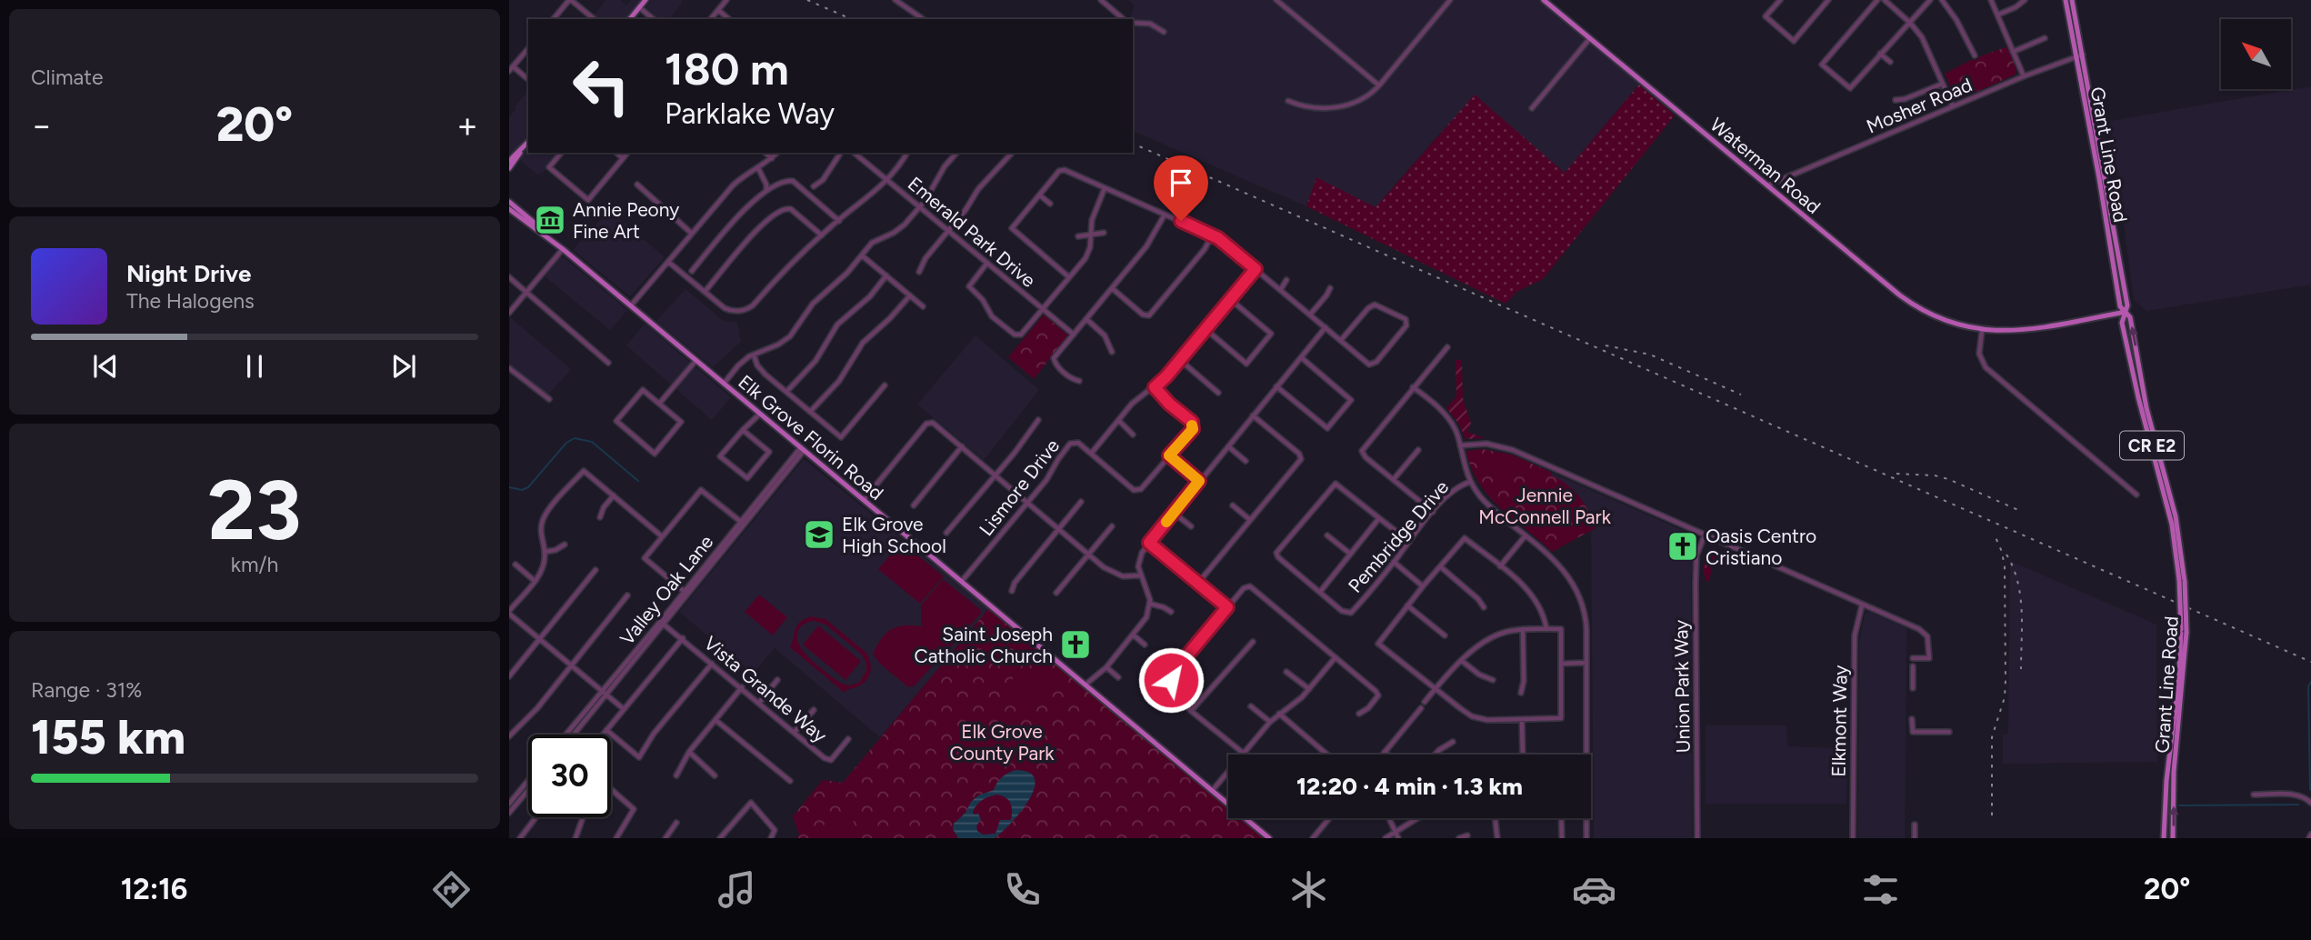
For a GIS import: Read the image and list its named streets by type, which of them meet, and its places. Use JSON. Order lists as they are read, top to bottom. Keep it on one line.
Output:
{"streets":{"main road":["Grant Line Road","Waterman Road","Elk Grove Florin Road","CR E2"],"street":["Mosher Road","Emerald Park Drive","Lismore Drive","Pembridge Drive","Valley Oak Lane","Union Park Way","Vista Grande Way","Elkmont Way"]},"crossings":[["Mosher Road","Grant Line Road"],["Mosher Road","Waterman Road"],["Grant Line Road","Waterman Road"],["Elk Grove Florin Road","Lismore Drive"],["Elk Grove Florin Road","Valley Oak Lane"],["Valley Oak Lane","Vista Grande Way"]],"parks":["Jennie McConnell Park","Elk Grove County Park"],"places":{"museum":["Annie Peony Fine Art"],"school or university":["Elk Grove High School"],"church":["Oasis Centro Cristiano","Saint Joseph Catholic Church"]},"north":"top left","page":{"tile":["Climate",["23","km/h"],["Range · 31%","155 km"]],"turn":["180 m","Parklake Way"],"heat":["−","20°","+"],"song":["Night Drive","The Halogens"],"limit":"30","trip":"12:20 · 4 min · 1.3 km","tabs":["12:16","20°"]}}
